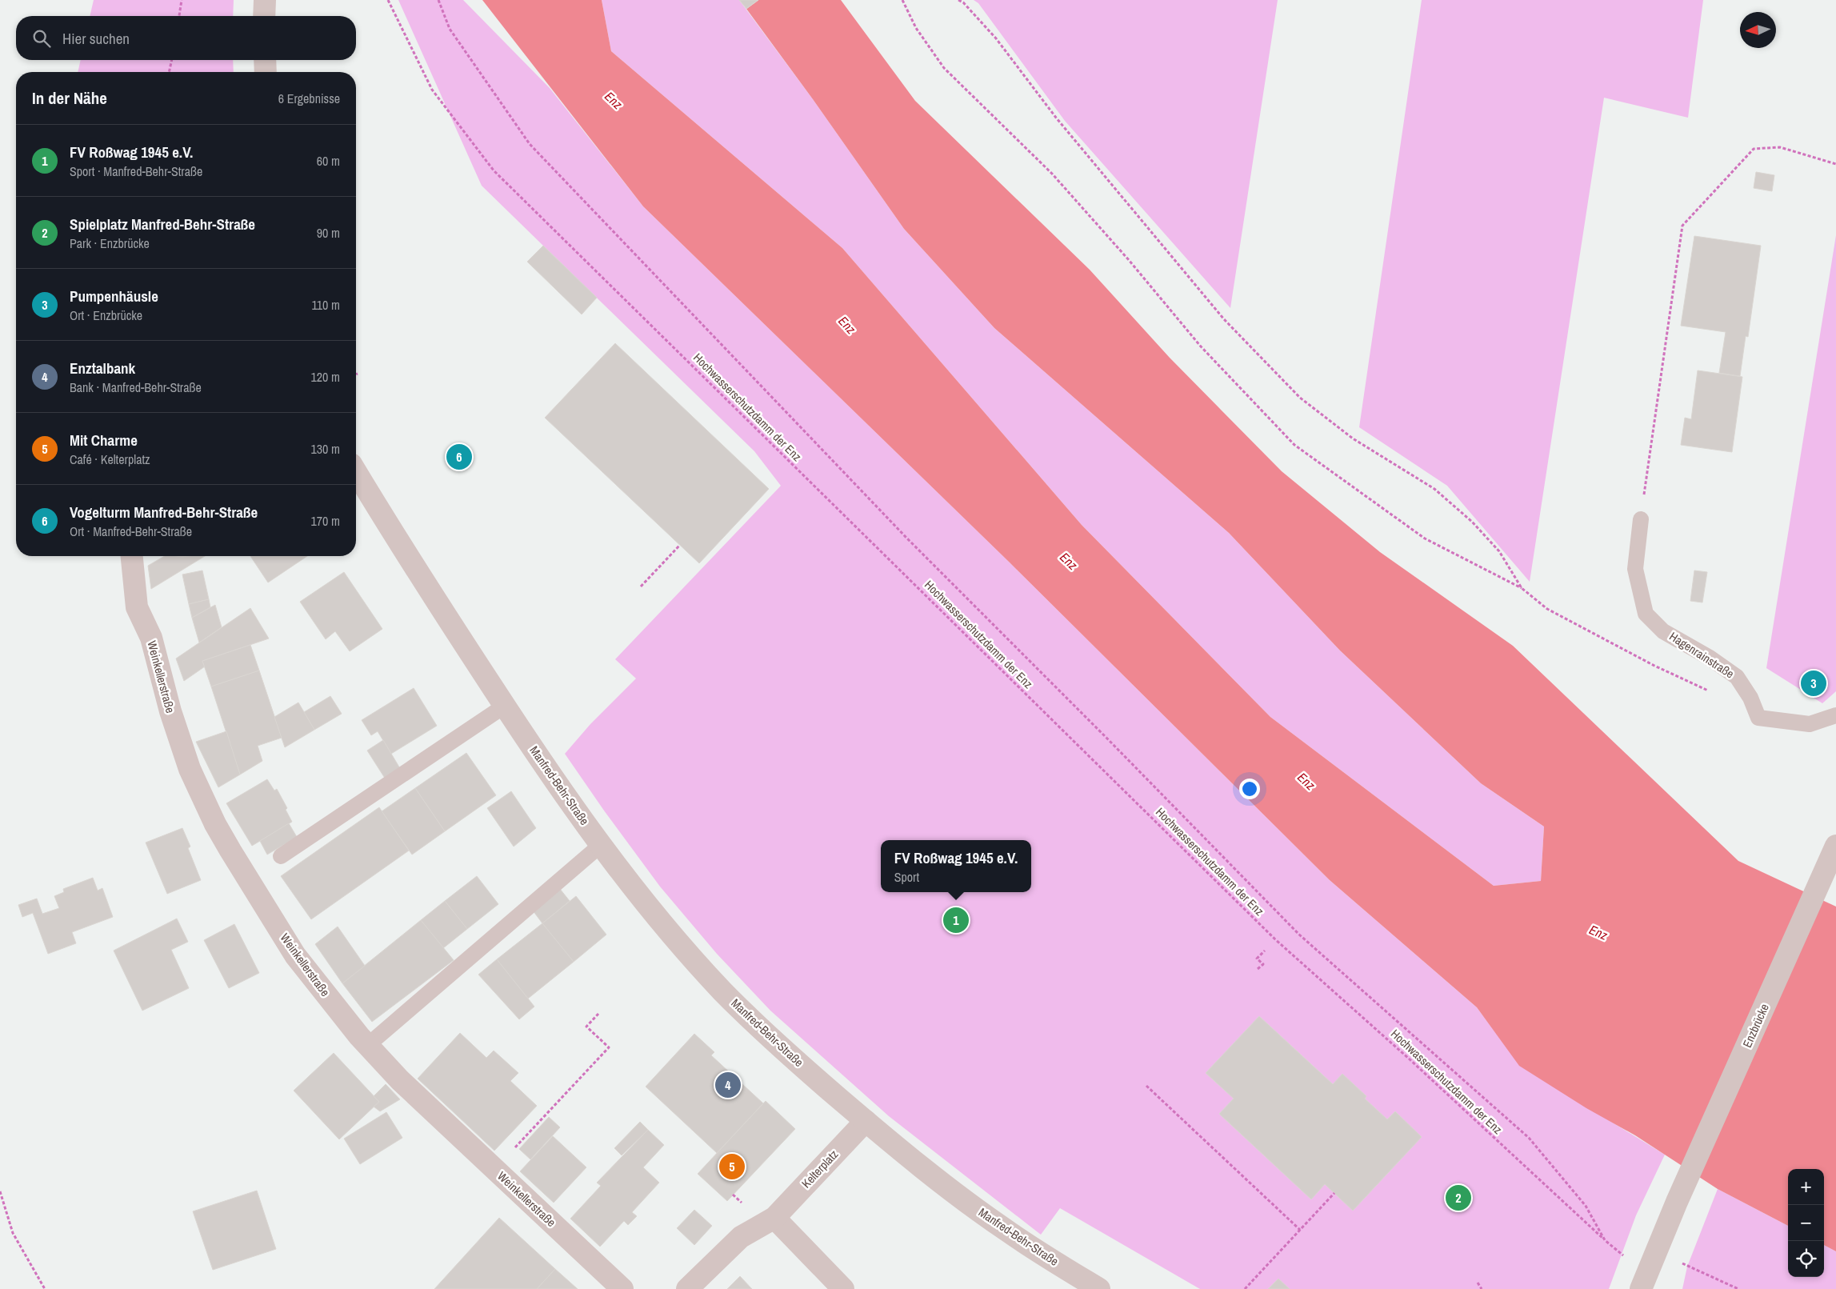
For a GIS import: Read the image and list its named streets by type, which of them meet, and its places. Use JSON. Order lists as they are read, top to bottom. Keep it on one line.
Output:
{"streets":{"street":["Weinkellerstraße","Manfred-Behr-Straße","Enzbrücke","Kelterplatz"],"lane":["Hagenrainstraße"],"path":["Hochwasserschutzdamm der Enz"]},"crossings":[["Hochwasserschutzdamm der Enz","Enzbrücke"],["Manfred-Behr-Straße","Kelterplatz"]],"water":["Enz"],"north":"left","page":{"search":"Hier suchen","heading":["In der Nähe","6 Ergebnisse"],"list":[{"mark":"1","name":"FV Roßwag 1945 e.V.","note":"Sport · Manfred-Behr-Straße","value":"60 m"},{"mark":"2","name":"Spielplatz Manfred-Behr-Straße","note":"Park · Enzbrücke","value":"90 m"},{"mark":"3","name":"Pumpenhäusle","note":"Ort · Enzbrücke","value":"110 m"},{"mark":"4","name":"Enztalbank","note":"Bank · Manfred-Behr-Straße","value":"120 m"},{"mark":"5","name":"Mit Charme","note":"Café · Kelterplatz","value":"130 m"},{"mark":"6","name":"Vogelturm Manfred-Behr-Straße","note":"Ort · Manfred-Behr-Straße","value":"170 m"}],"pins":["6","3","1","4","5","2"],"popup":["FV Roßwag 1945 e.V.","Sport"],"map_buttons":["+","−"]}}
